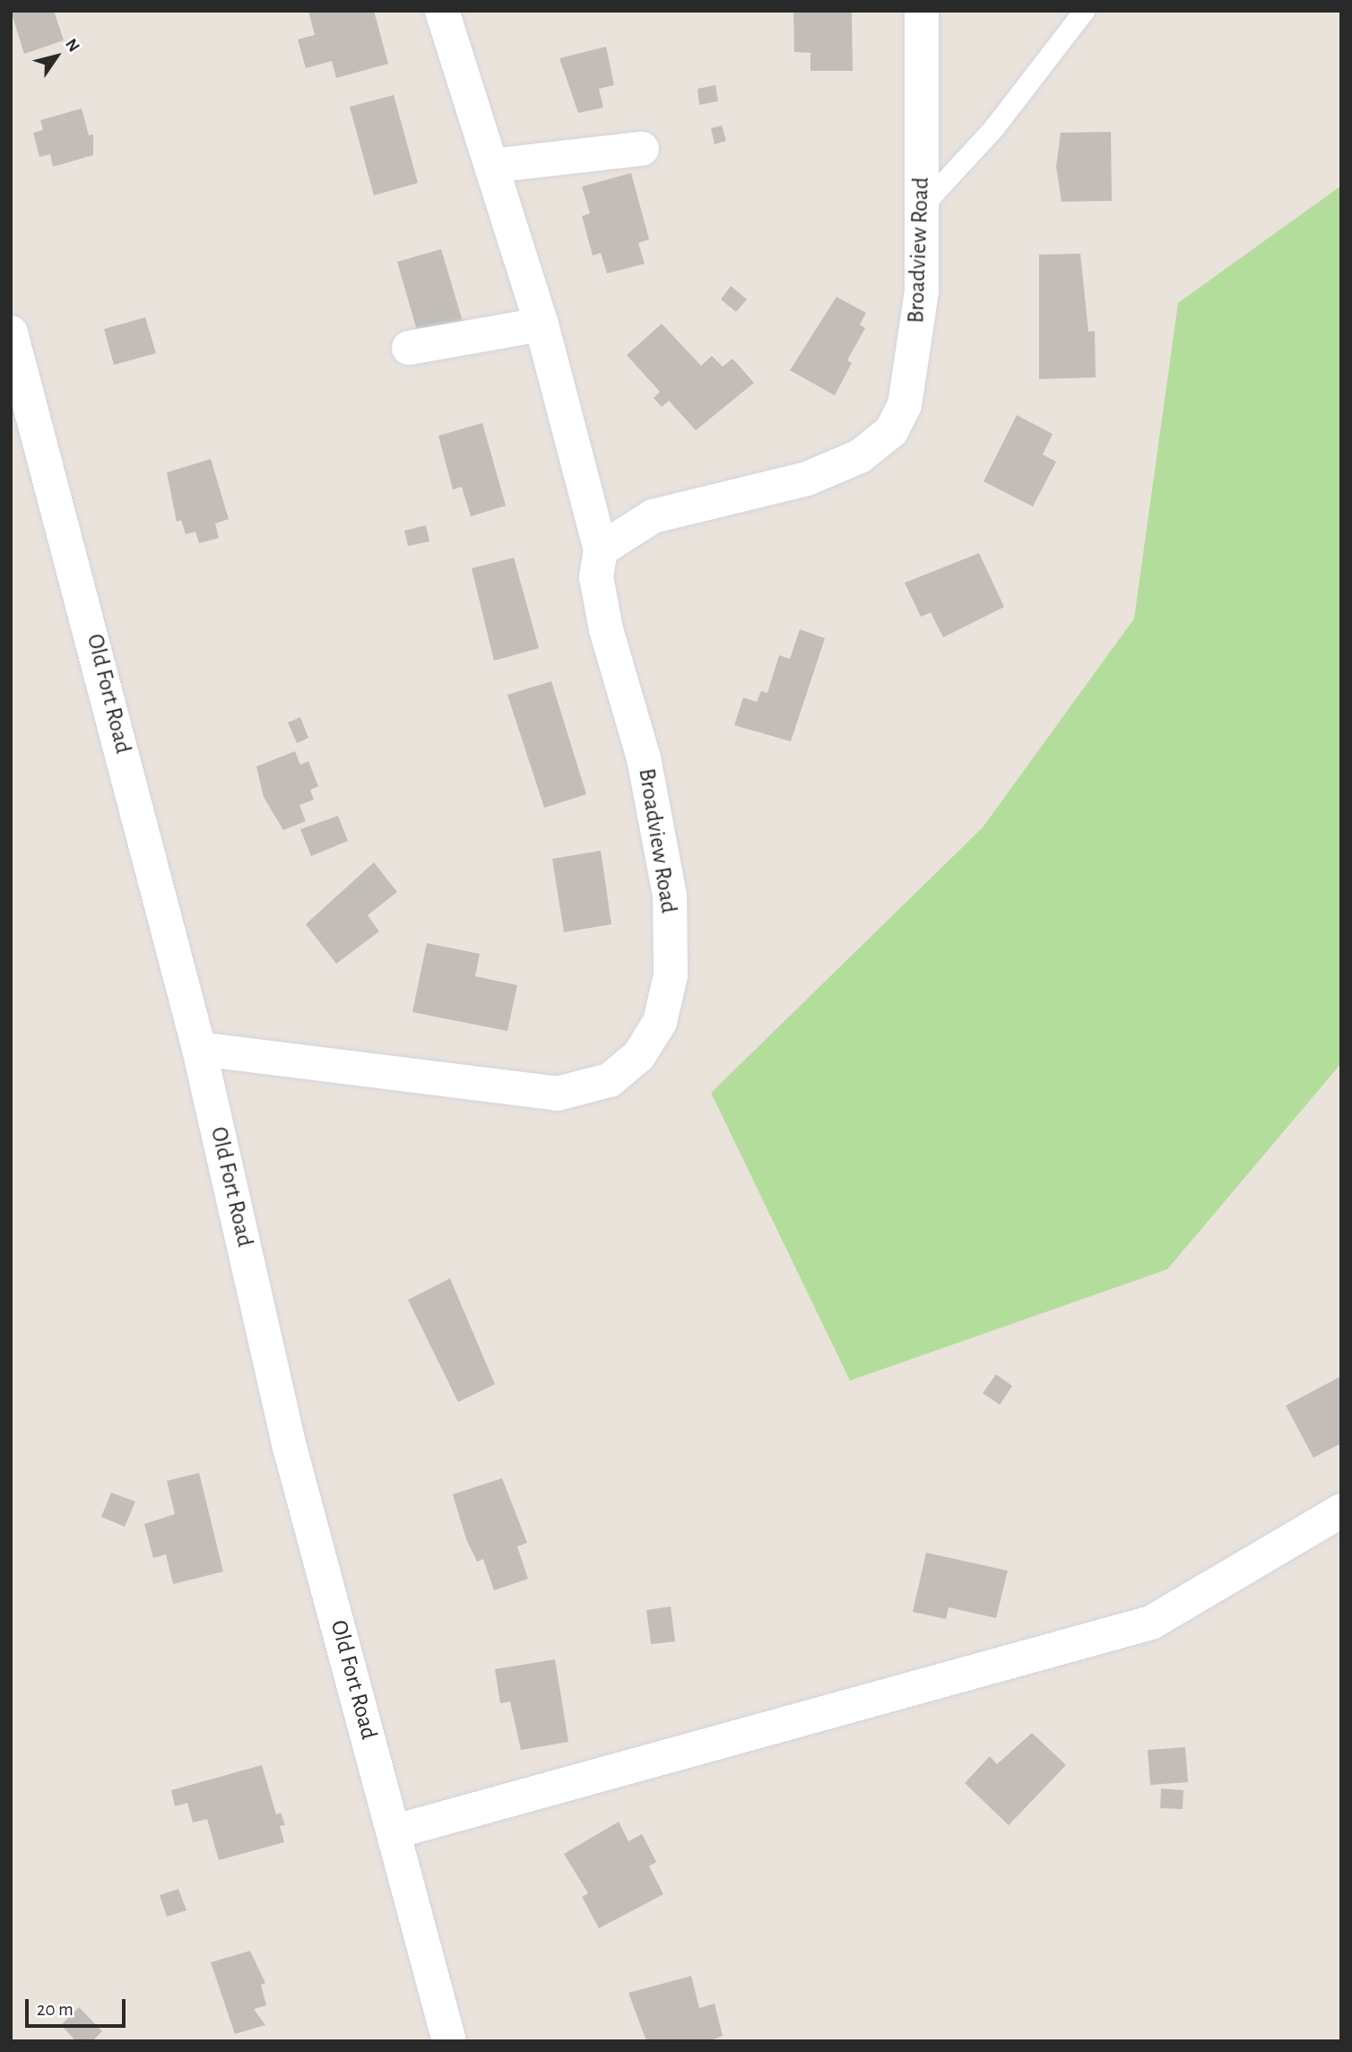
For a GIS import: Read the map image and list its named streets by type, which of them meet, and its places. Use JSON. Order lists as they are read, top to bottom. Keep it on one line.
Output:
{"streets":{"street":["Broadview Road","Old Fort Road"]},"crossings":[["Broadview Road","Old Fort Road"]],"scale_bar":"20 m","north":"top right"}
